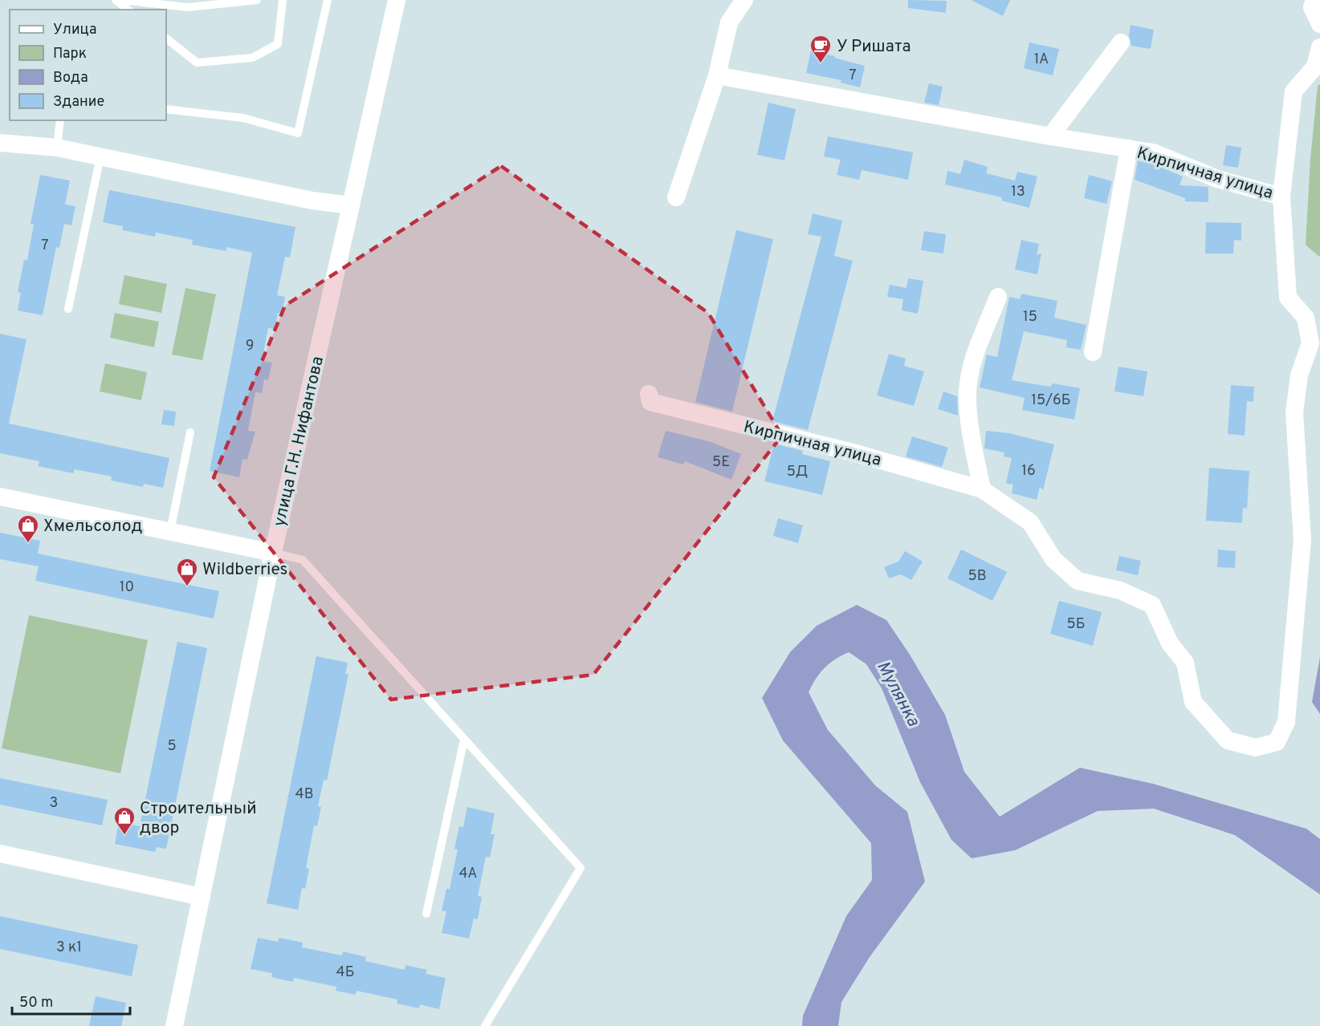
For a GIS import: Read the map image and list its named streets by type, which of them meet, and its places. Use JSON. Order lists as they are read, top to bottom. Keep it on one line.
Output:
{"streets":{"street":["Кирпичная улица","улица Г.Н. Нифантова"]},"water":["Мулянка"],"places":{"cafe":["У Ришата"],"shop":["Хмельсолод","Wildberries","Строительный двор"]},"house_numbers":["1А","7","13","7","15","9","15/6Б","5Е","16","5Д","5В","10","5Б","5","4В","3","4А","3 к1","4Б"],"legend":["Улица","Парк","Вода","Здание"],"scale_bar":"50 m"}
